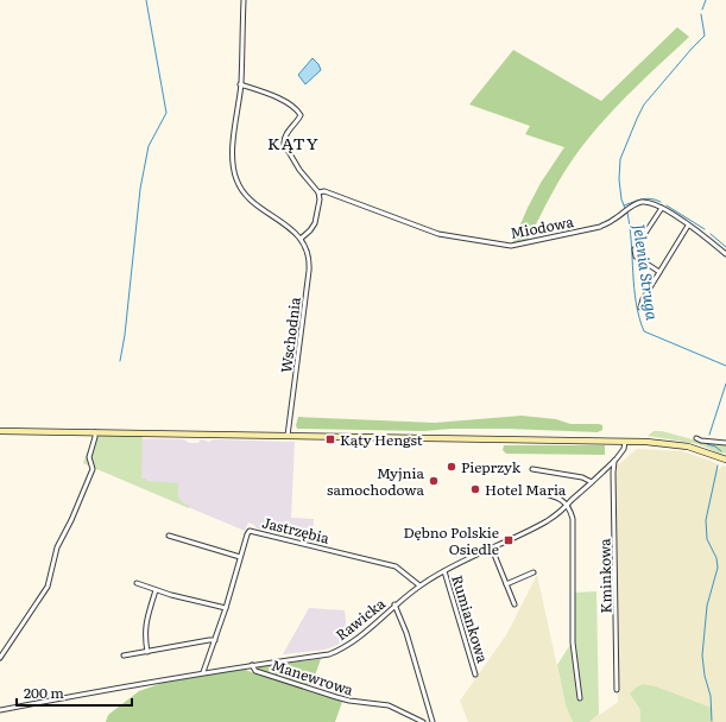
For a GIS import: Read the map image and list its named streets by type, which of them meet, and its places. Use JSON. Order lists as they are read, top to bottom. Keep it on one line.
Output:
{"streets":{"street":["Miodowa","Wschodnia","Jastrzębia","Kminkowa","Rawicka","Rumiankowa","Manewrowa"]},"crossings":[["Jastrzębia","Rawicka"],["Kminkowa","Rawicka"],["Rawicka","Rumiankowa"],["Rawicka","Manewrowa"]],"districts":["KĄTY"],"water":["Jelenia Struga"],"places":{"transit":["Kąty Hengst","Dębno Polskie Osiedle"],"other":["Pieprzyk","Myjnia samochodowa","Hotel Maria"]},"scale_bar":"200 m"}
